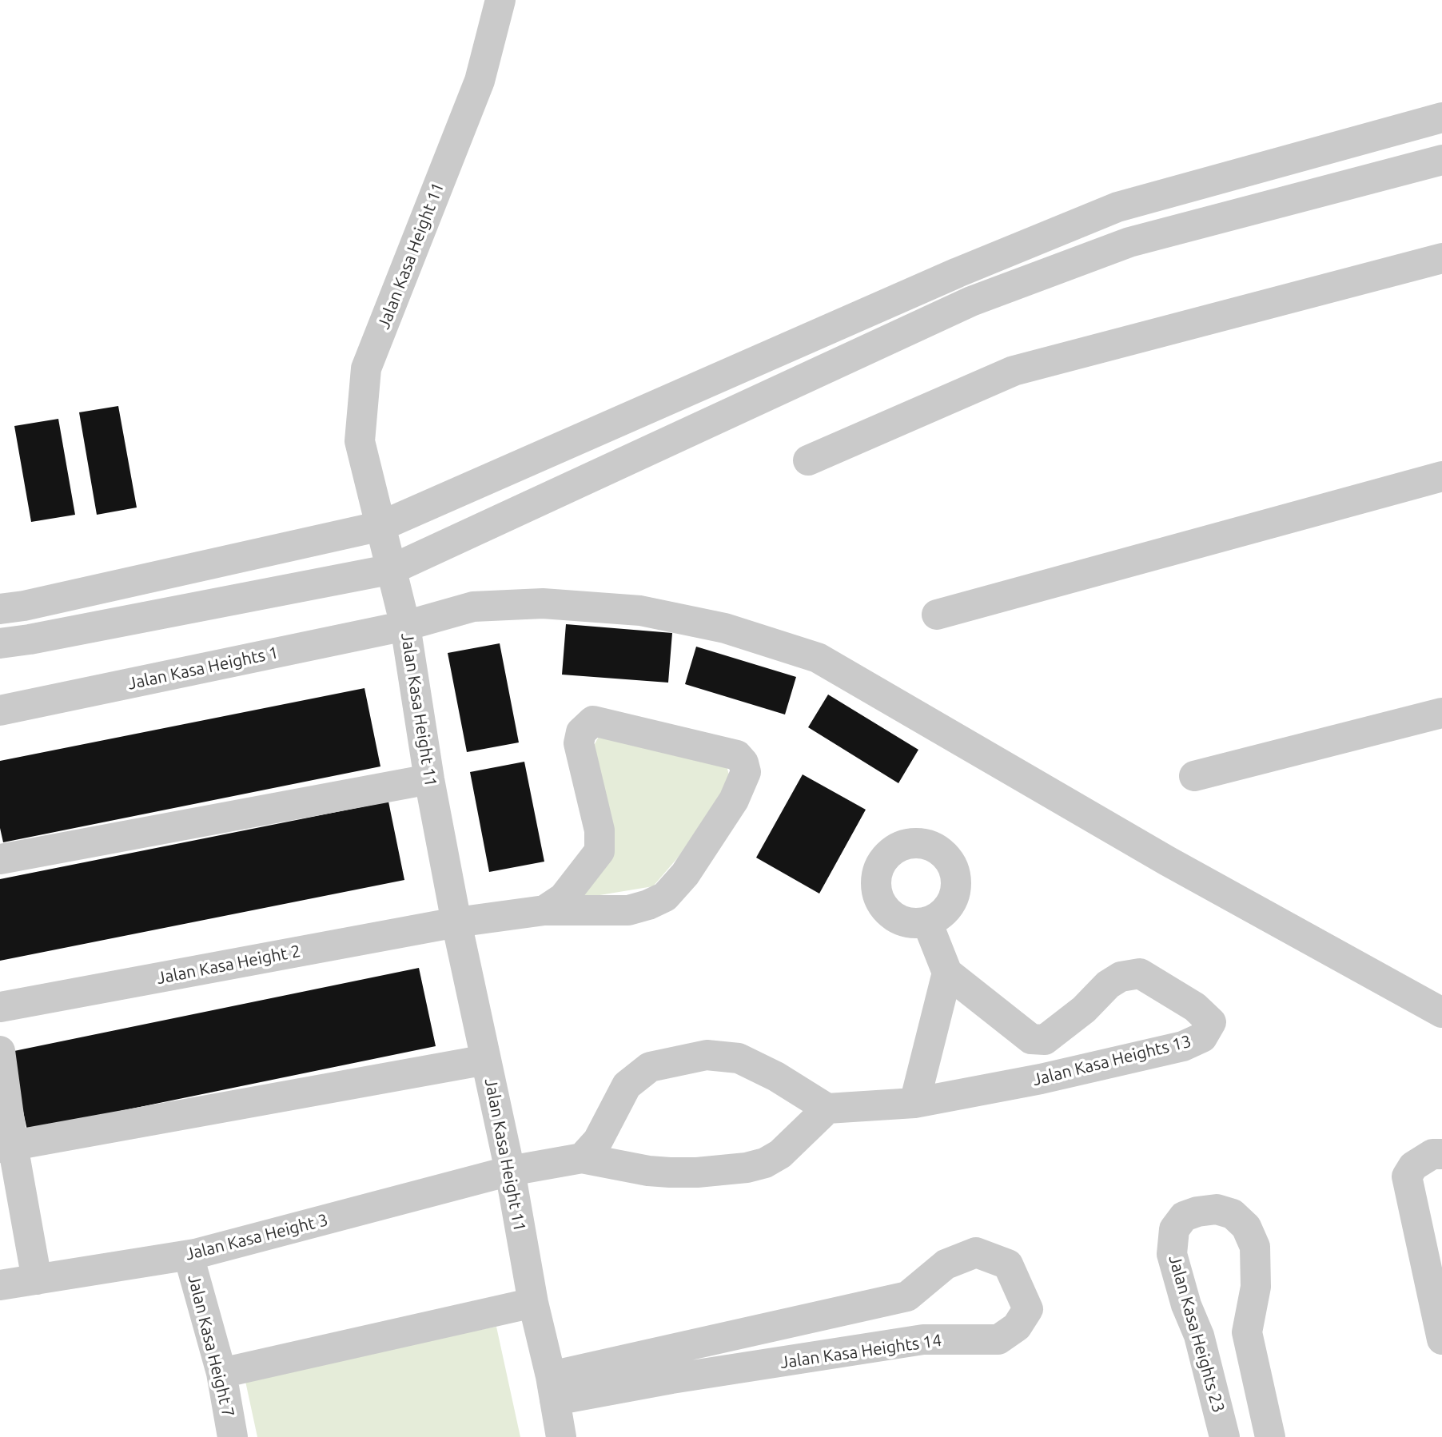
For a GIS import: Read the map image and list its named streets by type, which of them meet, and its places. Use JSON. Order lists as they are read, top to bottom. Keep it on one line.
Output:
{"streets":{"street":["Jalan Kasa Height 11","Jalan Kasa Heights 1","Jalan Kasa Height 2","Jalan Kasa Heights 13","Jalan Kasa Height 3","Jalan Kasa Heights 23","Jalan Kasa Height 7","Jalan Kasa Heights 14"]},"crossings":[["Jalan Kasa Height 11","Jalan Kasa Heights 1"],["Jalan Kasa Height 11","Jalan Kasa Height 2"],["Jalan Kasa Height 11","Jalan Kasa Height 3"],["Jalan Kasa Height 11","Jalan Kasa Heights 14"],["Jalan Kasa Height 3","Jalan Kasa Height 7"]]}
